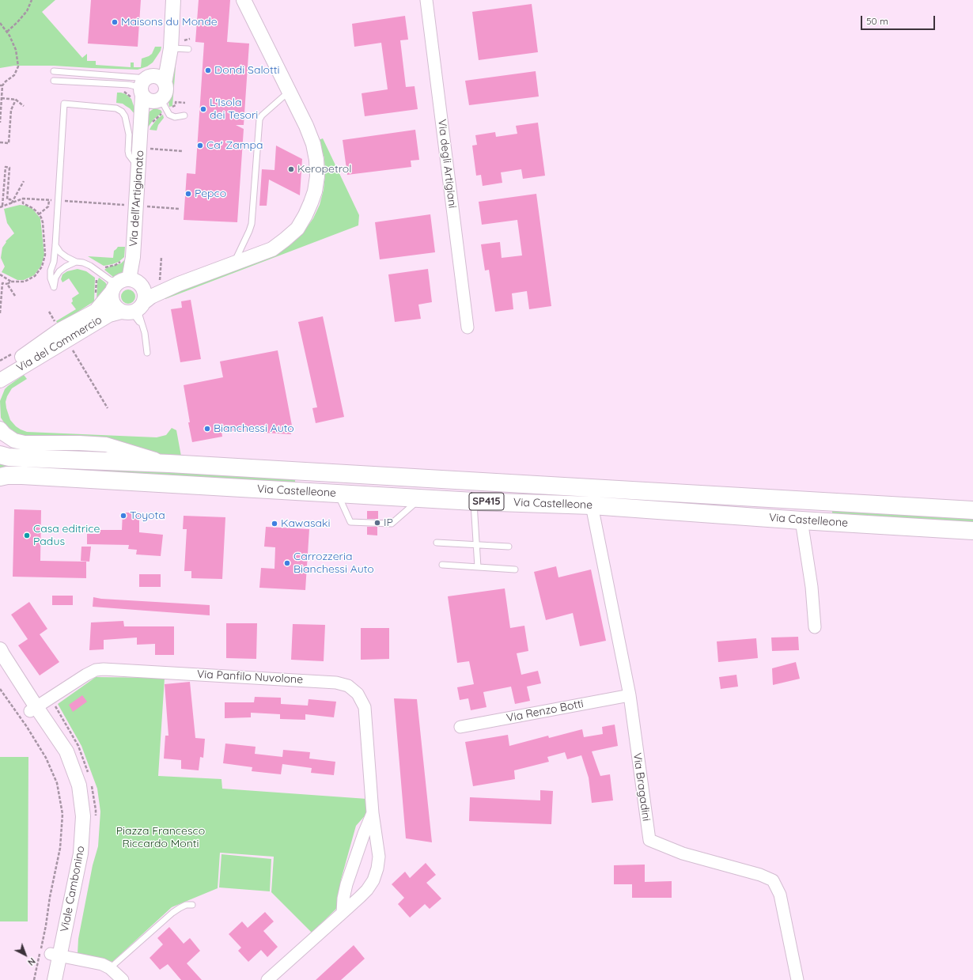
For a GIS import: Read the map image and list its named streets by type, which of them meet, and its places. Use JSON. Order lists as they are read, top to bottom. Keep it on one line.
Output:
{"streets":{"main road":["Via Castelleone","SP415"],"street":["Via degli Artigiani","Via dell'Artigianato","Via del Commercio","Via Panfilo Nuvolone","Via Renzo Botti","Via Bragadini","Viale Cambonino"]},"crossings":[["Via dell'Artigianato","Via del Commercio"],["Via Castelleone","Via Bragadini"],["Via Panfilo Nuvolone","Viale Cambonino"],["Via Renzo Botti","Via Bragadini"]],"parks":["Piazza Francesco Riccardo Monti"],"places":["Maisons du Monde","Dondi Salotti","L'Isola dei Tesori","Ca' Zampa","Keropetrol","Pepco","Bianchessi Auto","Toyota","IP","Kawasaki","Casa editrice Padus","Carrozzeria Bianchessi Auto"],"scale_bar":"50 m","north":"bottom right"}
